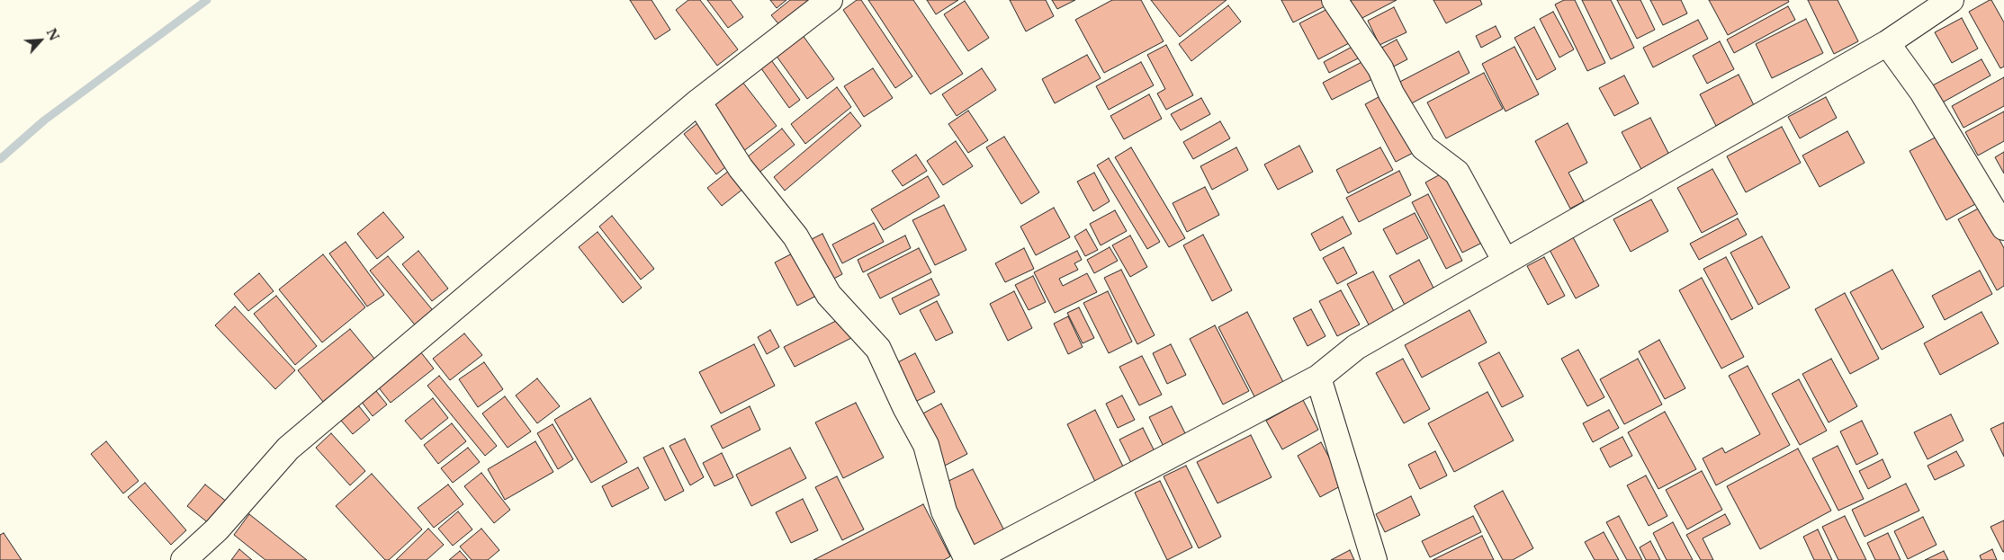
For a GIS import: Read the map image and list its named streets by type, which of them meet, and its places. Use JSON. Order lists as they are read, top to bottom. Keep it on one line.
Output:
{"north":"top right"}
